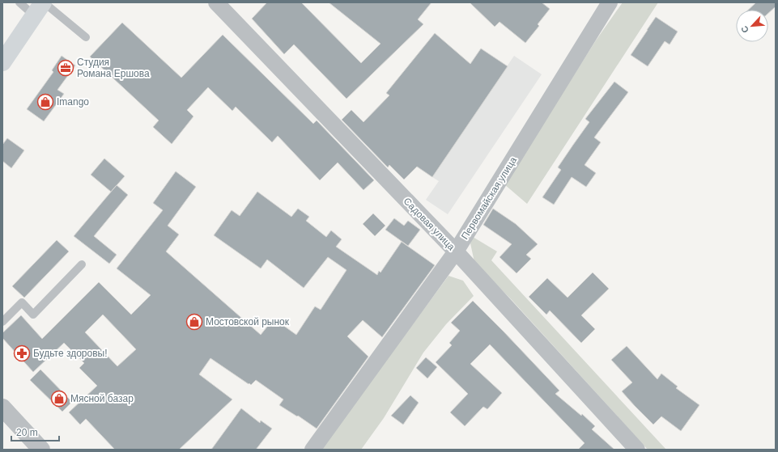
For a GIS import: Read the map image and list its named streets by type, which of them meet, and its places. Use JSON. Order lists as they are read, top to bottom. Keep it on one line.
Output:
{"streets":{"street":["Первомайская улица","Садовая улица"]},"crossings":[["Первомайская улица","Садовая улица"]],"places":{"office":["Студия Романа Ершова"],"shop":["Imango","Мостовской рынок","Мясной базар"],"pharmacy":["Будьте здоровы!"]},"scale_bar":"20 m","north":"bottom left"}
